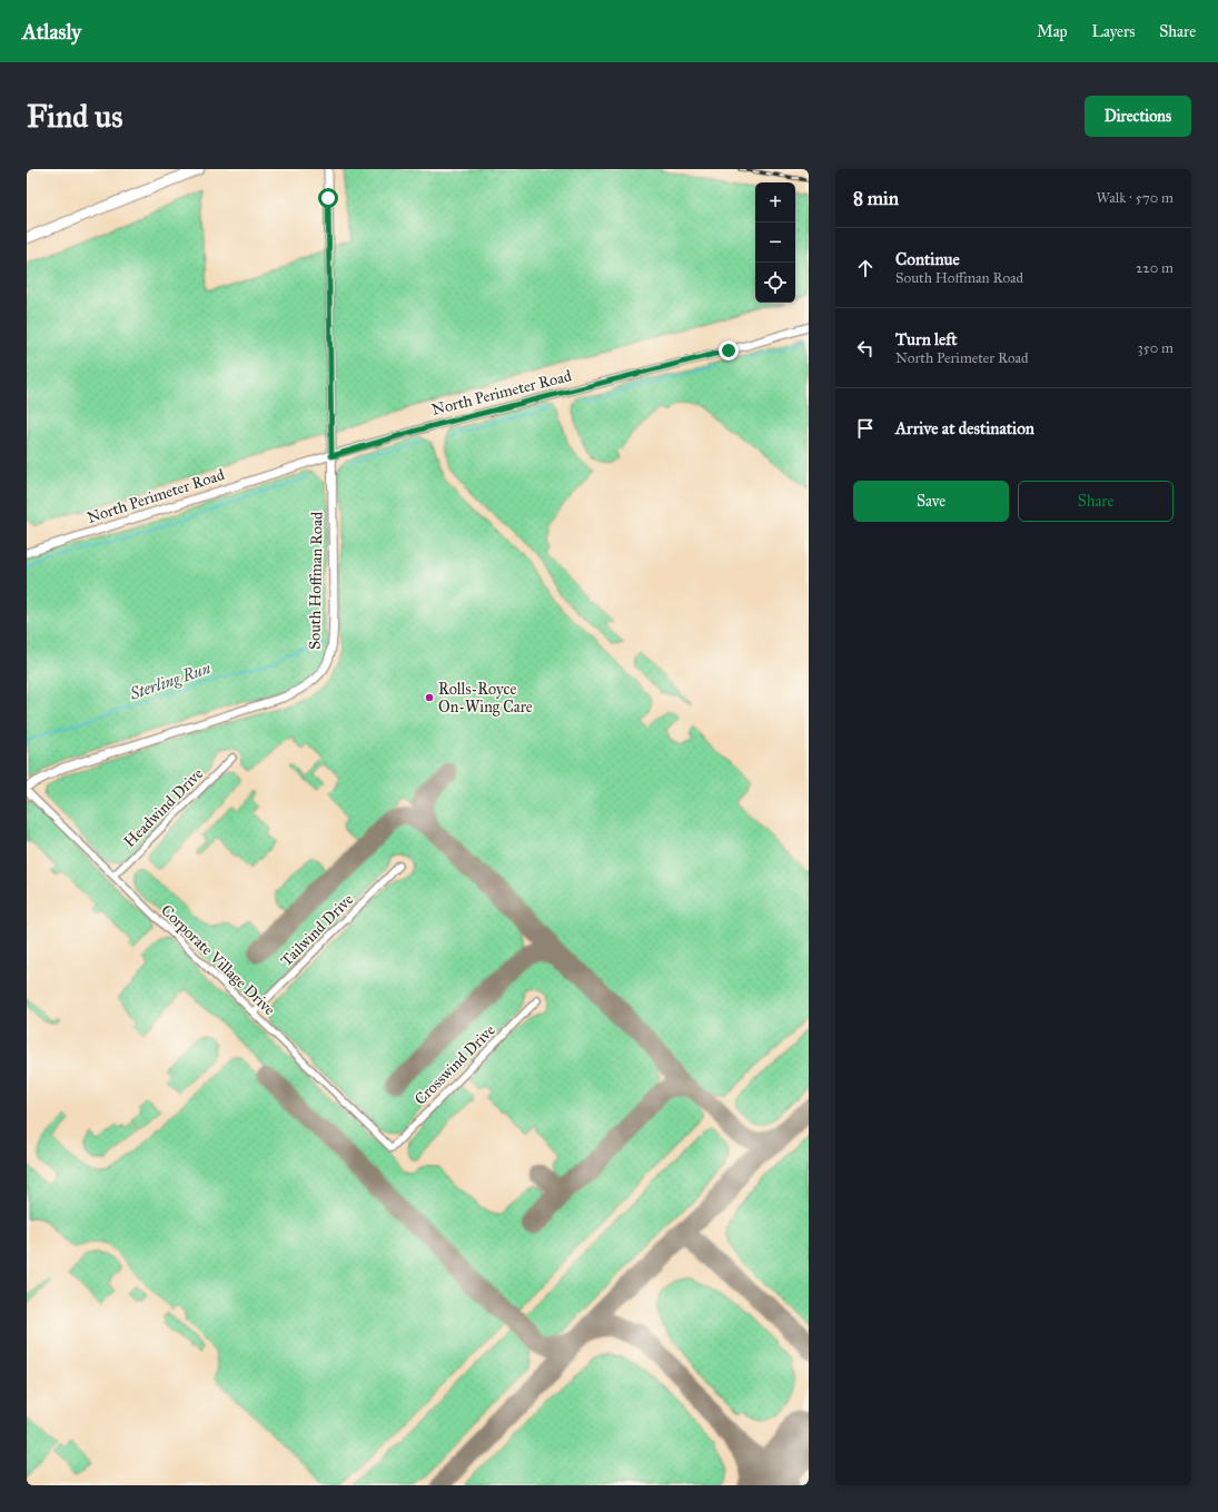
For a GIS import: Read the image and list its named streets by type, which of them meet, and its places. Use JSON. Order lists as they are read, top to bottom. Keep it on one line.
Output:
{"streets":{"street":["North Perimeter Road","South Hoffman Road","Headwind Drive","Tailwind Drive","Corporate Village Drive","Crosswind Drive"]},"crossings":[["North Perimeter Road","South Hoffman Road"],["Headwind Drive","Corporate Village Drive"],["Tailwind Drive","Corporate Village Drive"],["Corporate Village Drive","Crosswind Drive"]],"water":["Sterling Run"],"places":["Rolls-Royce On-Wing Care"],"page":{"header":"Atlasly","nav":["Map","Layers","Share"],"buttons":["Directions",["Save","Share"]],"title":"Find us","heading":["8 min","Walk · 570 m"],"map_buttons":["+","−"],"list":[["Continue","South Hoffman Road","220 m"],["Turn left","North Perimeter Road","350 m"],"Arrive at destination"]}}
